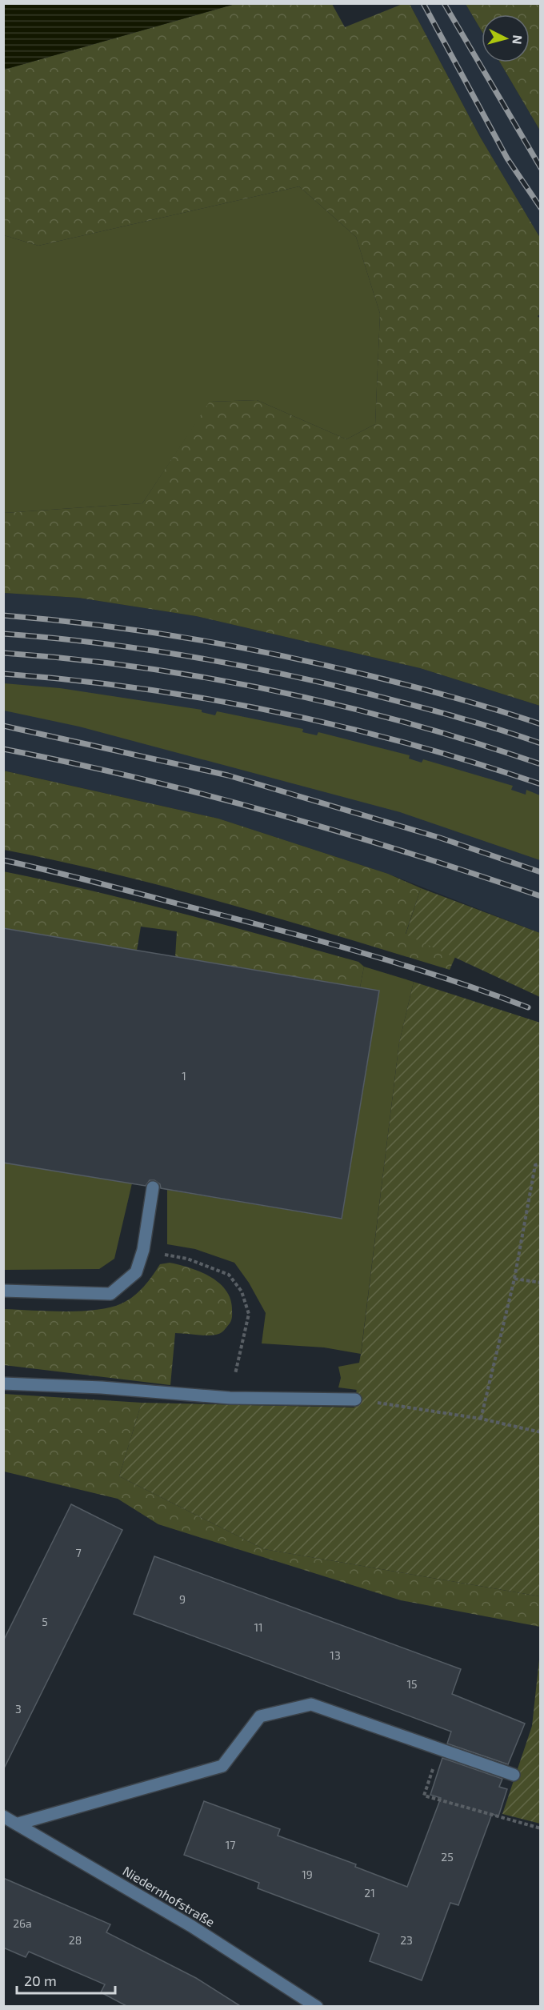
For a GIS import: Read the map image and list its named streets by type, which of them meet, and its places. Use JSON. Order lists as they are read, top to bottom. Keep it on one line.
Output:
{"streets":{"street":["Niedernhofstraße"]},"house_numbers":["1","7","9","5","11","13","15","3","17","25","19","21","26a","28","23"],"scale_bar":"20 m","north":"right"}
